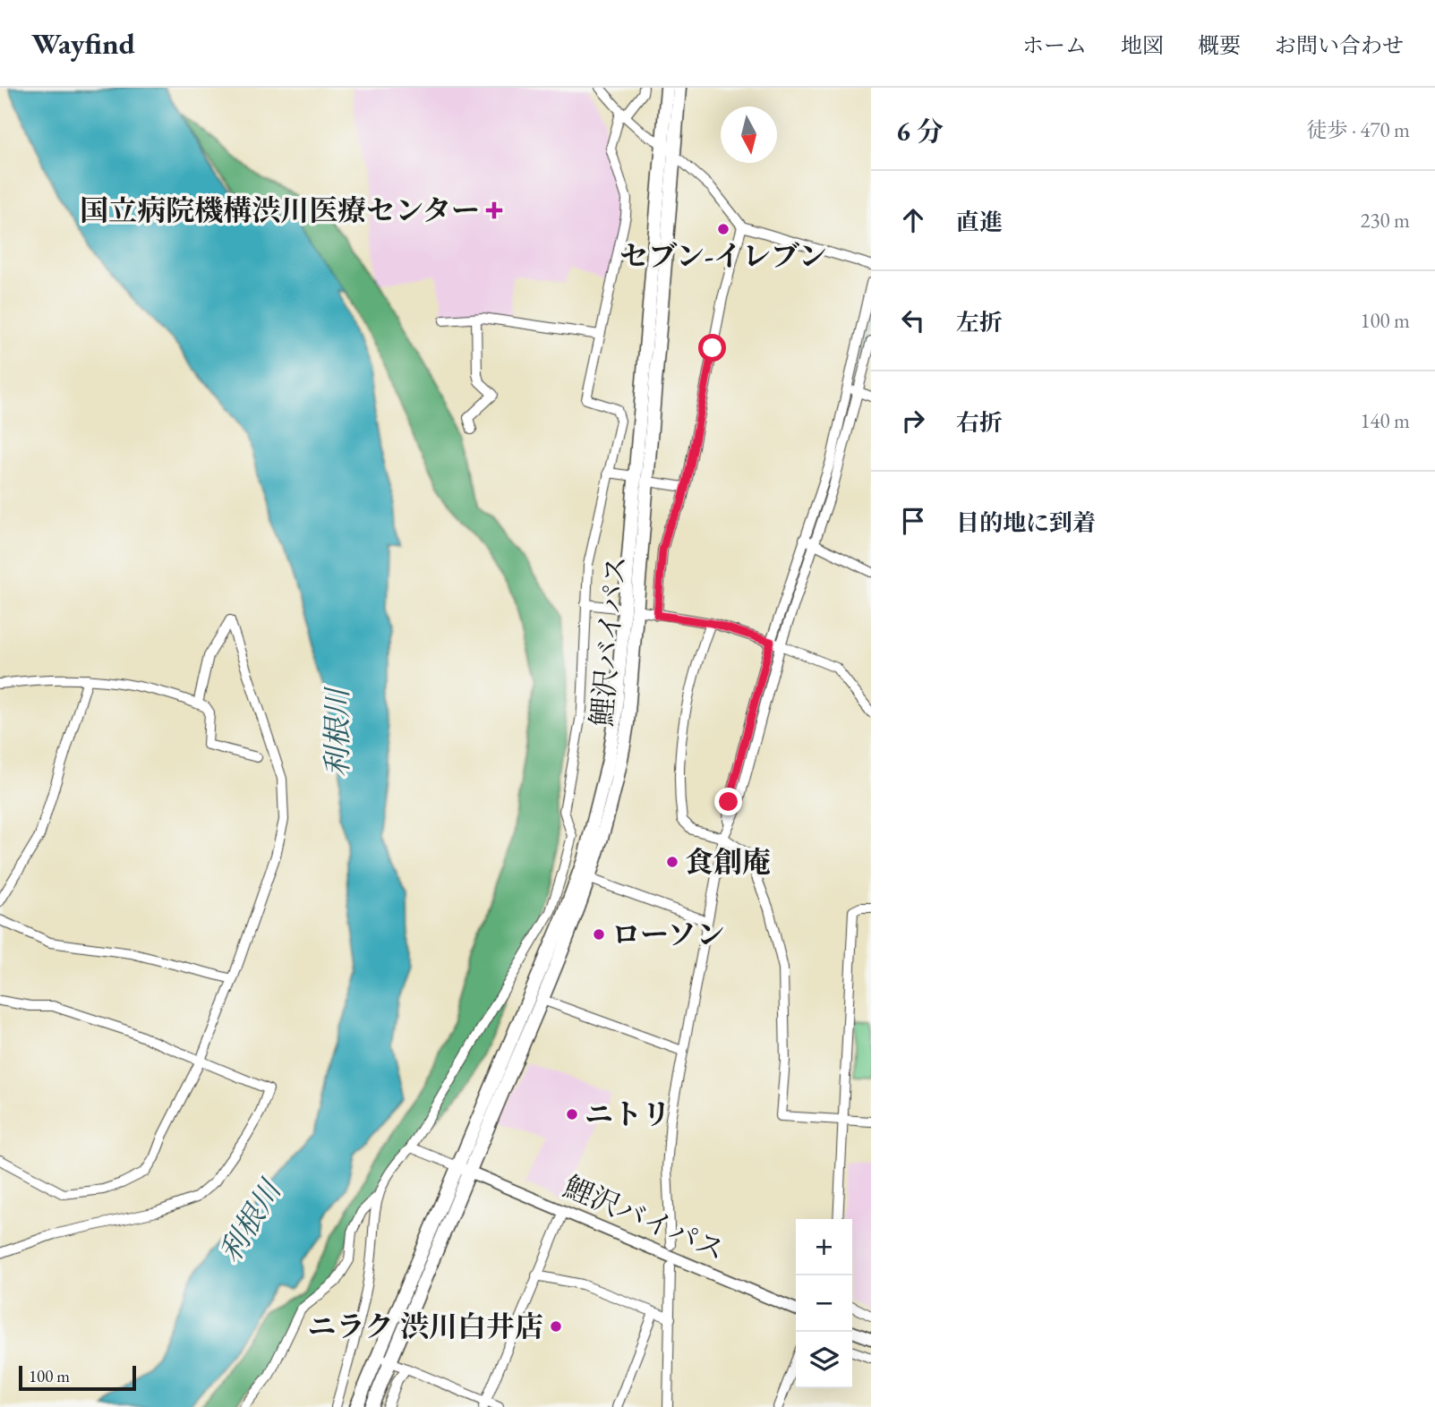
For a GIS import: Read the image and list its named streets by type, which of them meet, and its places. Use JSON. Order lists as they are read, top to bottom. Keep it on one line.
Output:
{"streets":{"highway":["鯉沢バイパス"]},"water":["利根川"],"places":{"health":["国立病院機構渋川医療センター"],"other":["セブン-イレブン","食創庵","ローソン","ニトリ","ニラク 渋川白井店"]},"scale_bar":"100 m","north":"bottom","page":{"header":"Wayfind","nav":["ホーム","地図","概要","お問い合わせ"],"heading":["6 分","徒歩 · 470 m"],"list":[["直進","230 m"],["左折","100 m"],["右折","140 m"],"目的地に到着"],"map_buttons":["+","−"],"scale":"100 m"}}
